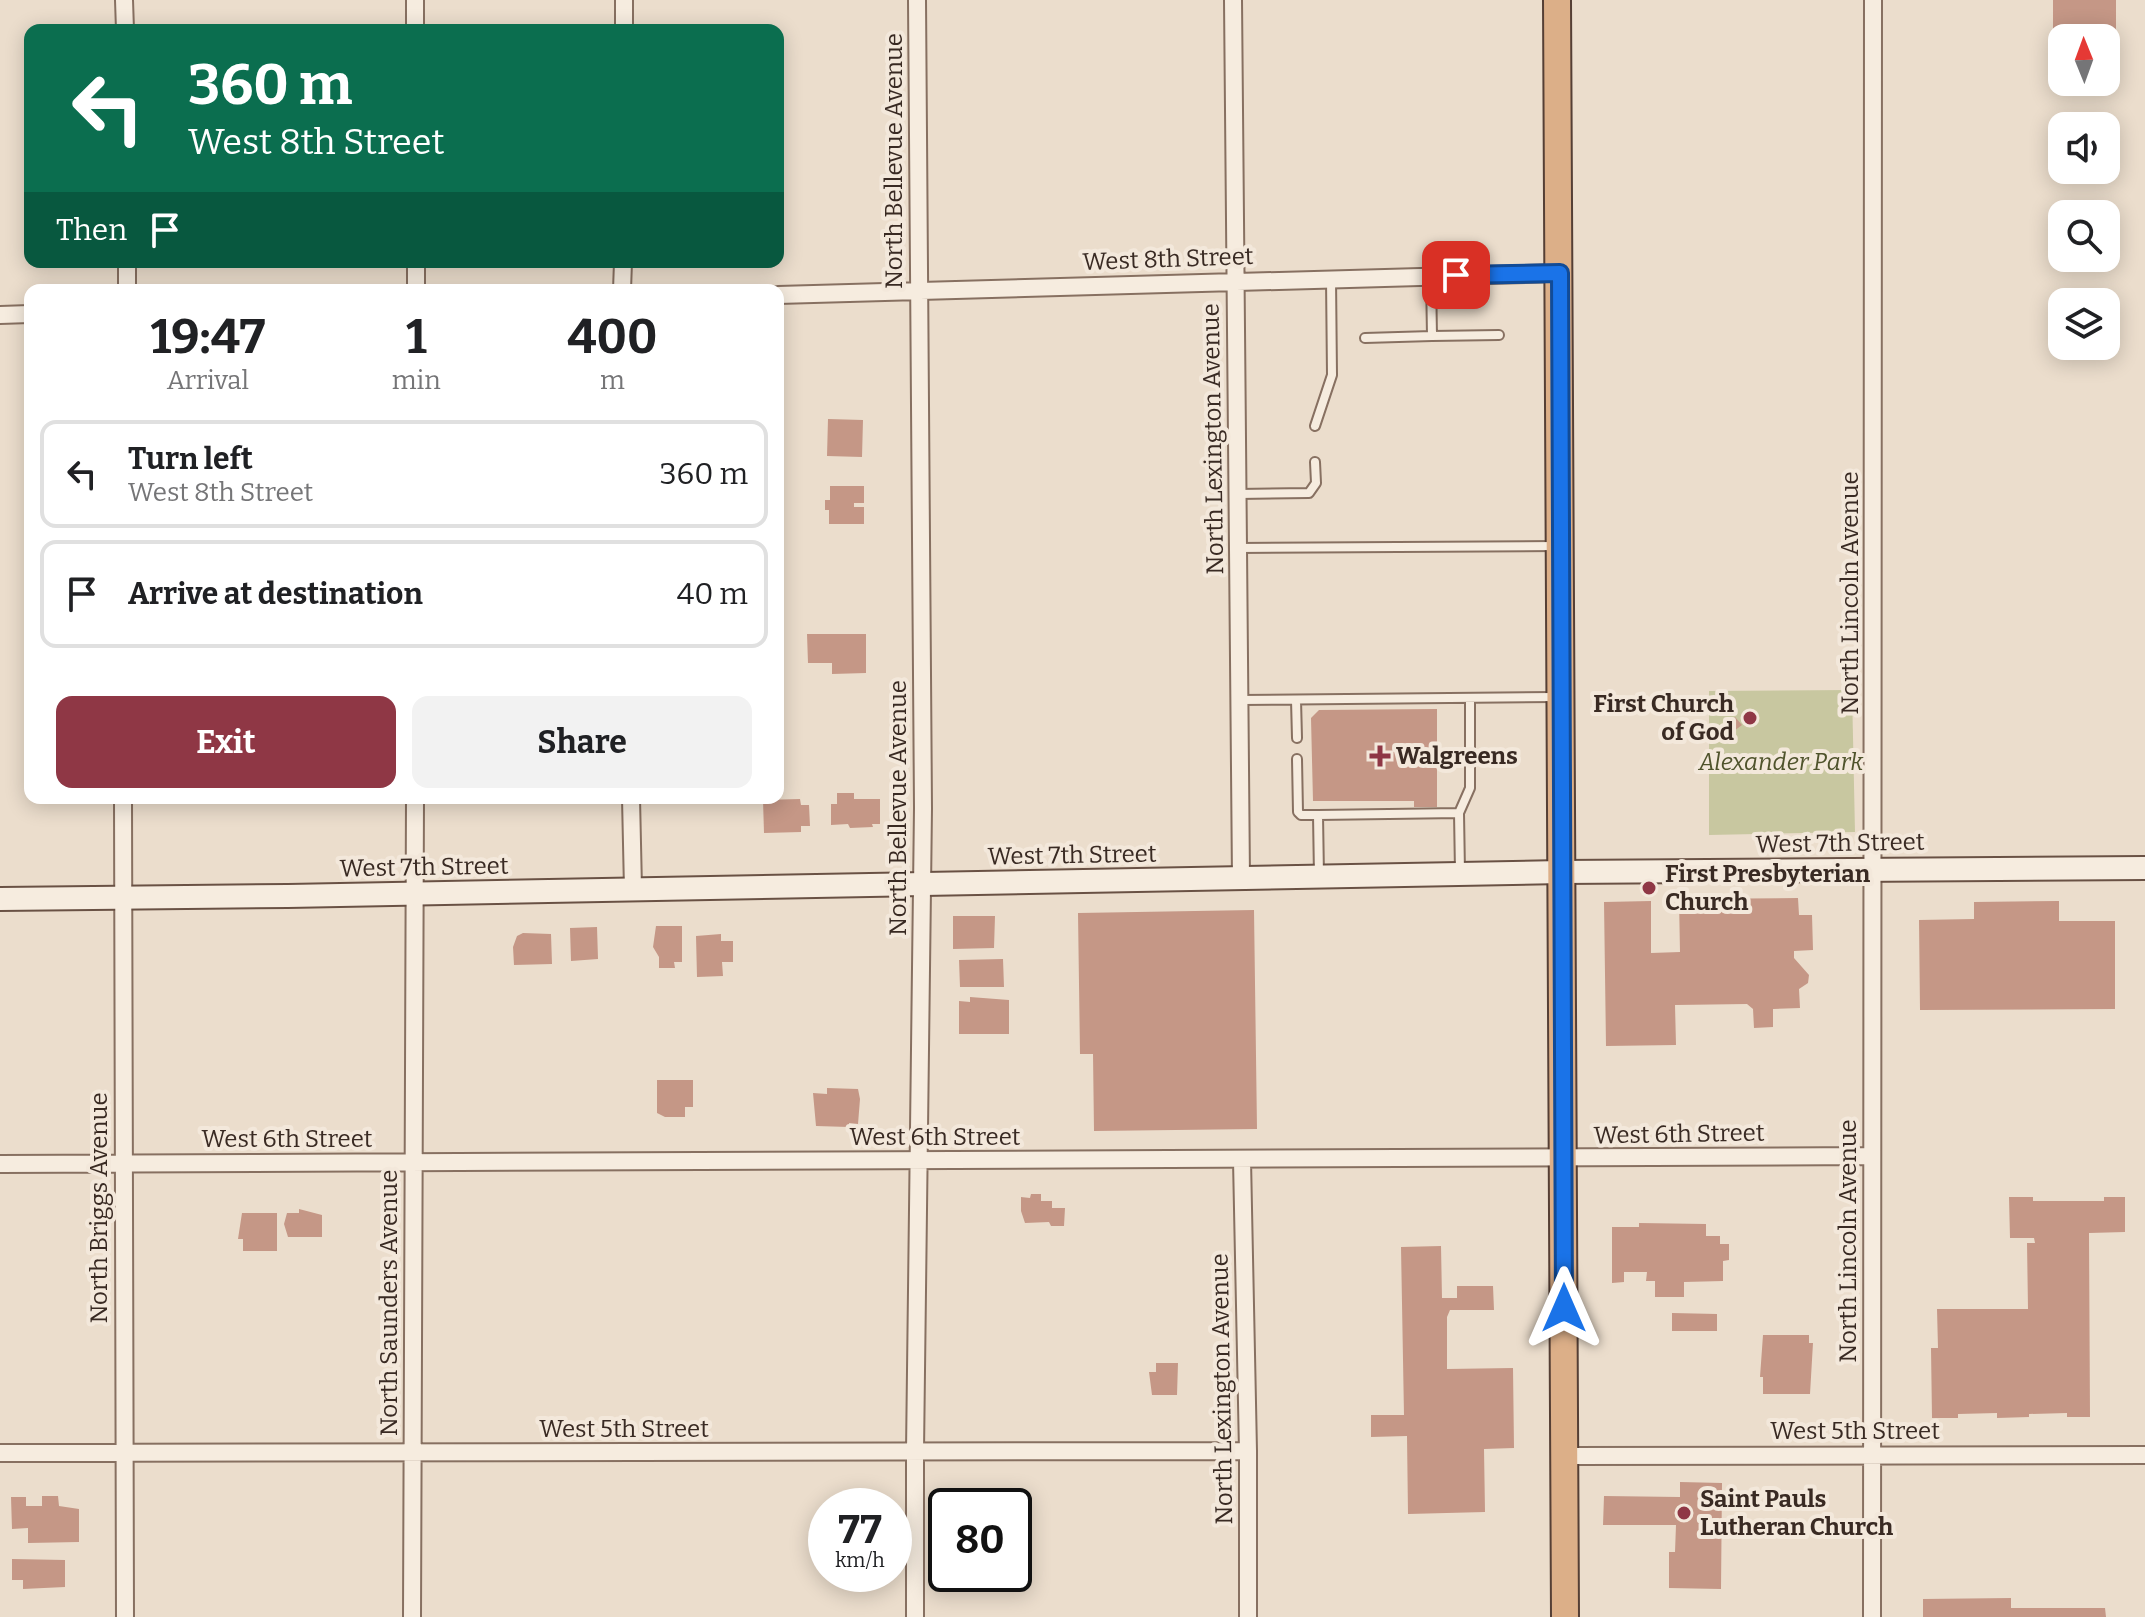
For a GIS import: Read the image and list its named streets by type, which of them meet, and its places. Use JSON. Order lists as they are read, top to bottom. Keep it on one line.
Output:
{"streets":{"main road":["West 7th Street"],"street":["North Bellevue Avenue","West 8th Street","North Lexington Avenue","North Lincoln Avenue","West 6th Street","North Briggs Avenue","North Saunders Avenue","West 5th Street"]},"crossings":[["North Bellevue Avenue","West 8th Street"],["North Bellevue Avenue","West 7th Street"],["North Bellevue Avenue","West 6th Street"],["North Bellevue Avenue","West 5th Street"],["West 8th Street","North Lexington Avenue"],["North Lexington Avenue","West 7th Street"],["North Lexington Avenue","West 6th Street"],["North Lexington Avenue","West 5th Street"],["North Lincoln Avenue","West 7th Street"],["North Lincoln Avenue","West 6th Street"],["North Lincoln Avenue","West 5th Street"],["West 7th Street","North Briggs Avenue"],["West 7th Street","North Saunders Avenue"],["West 6th Street","North Briggs Avenue"],["West 6th Street","North Saunders Avenue"],["North Briggs Avenue","West 5th Street"],["North Saunders Avenue","West 5th Street"]],"parks":["Alexander Park"],"places":{"other":["First Church of God","First Presbyterian Church","Saint Pauls Lutheran Church"],"health":["Walgreens"]},"north":"top","page":{"turn":["360 m","West 8th Street"],"then":"Then","eta":["19:47","Arrival","1","min","400","m"],"list":[{"name":"Turn left","note":"West 8th Street","value":"360 m"},{"name":"Arrive at destination","value":"40 m"}],"buttons":["Exit","Share"],"speed":"77 km/h","limit":"80"}}
